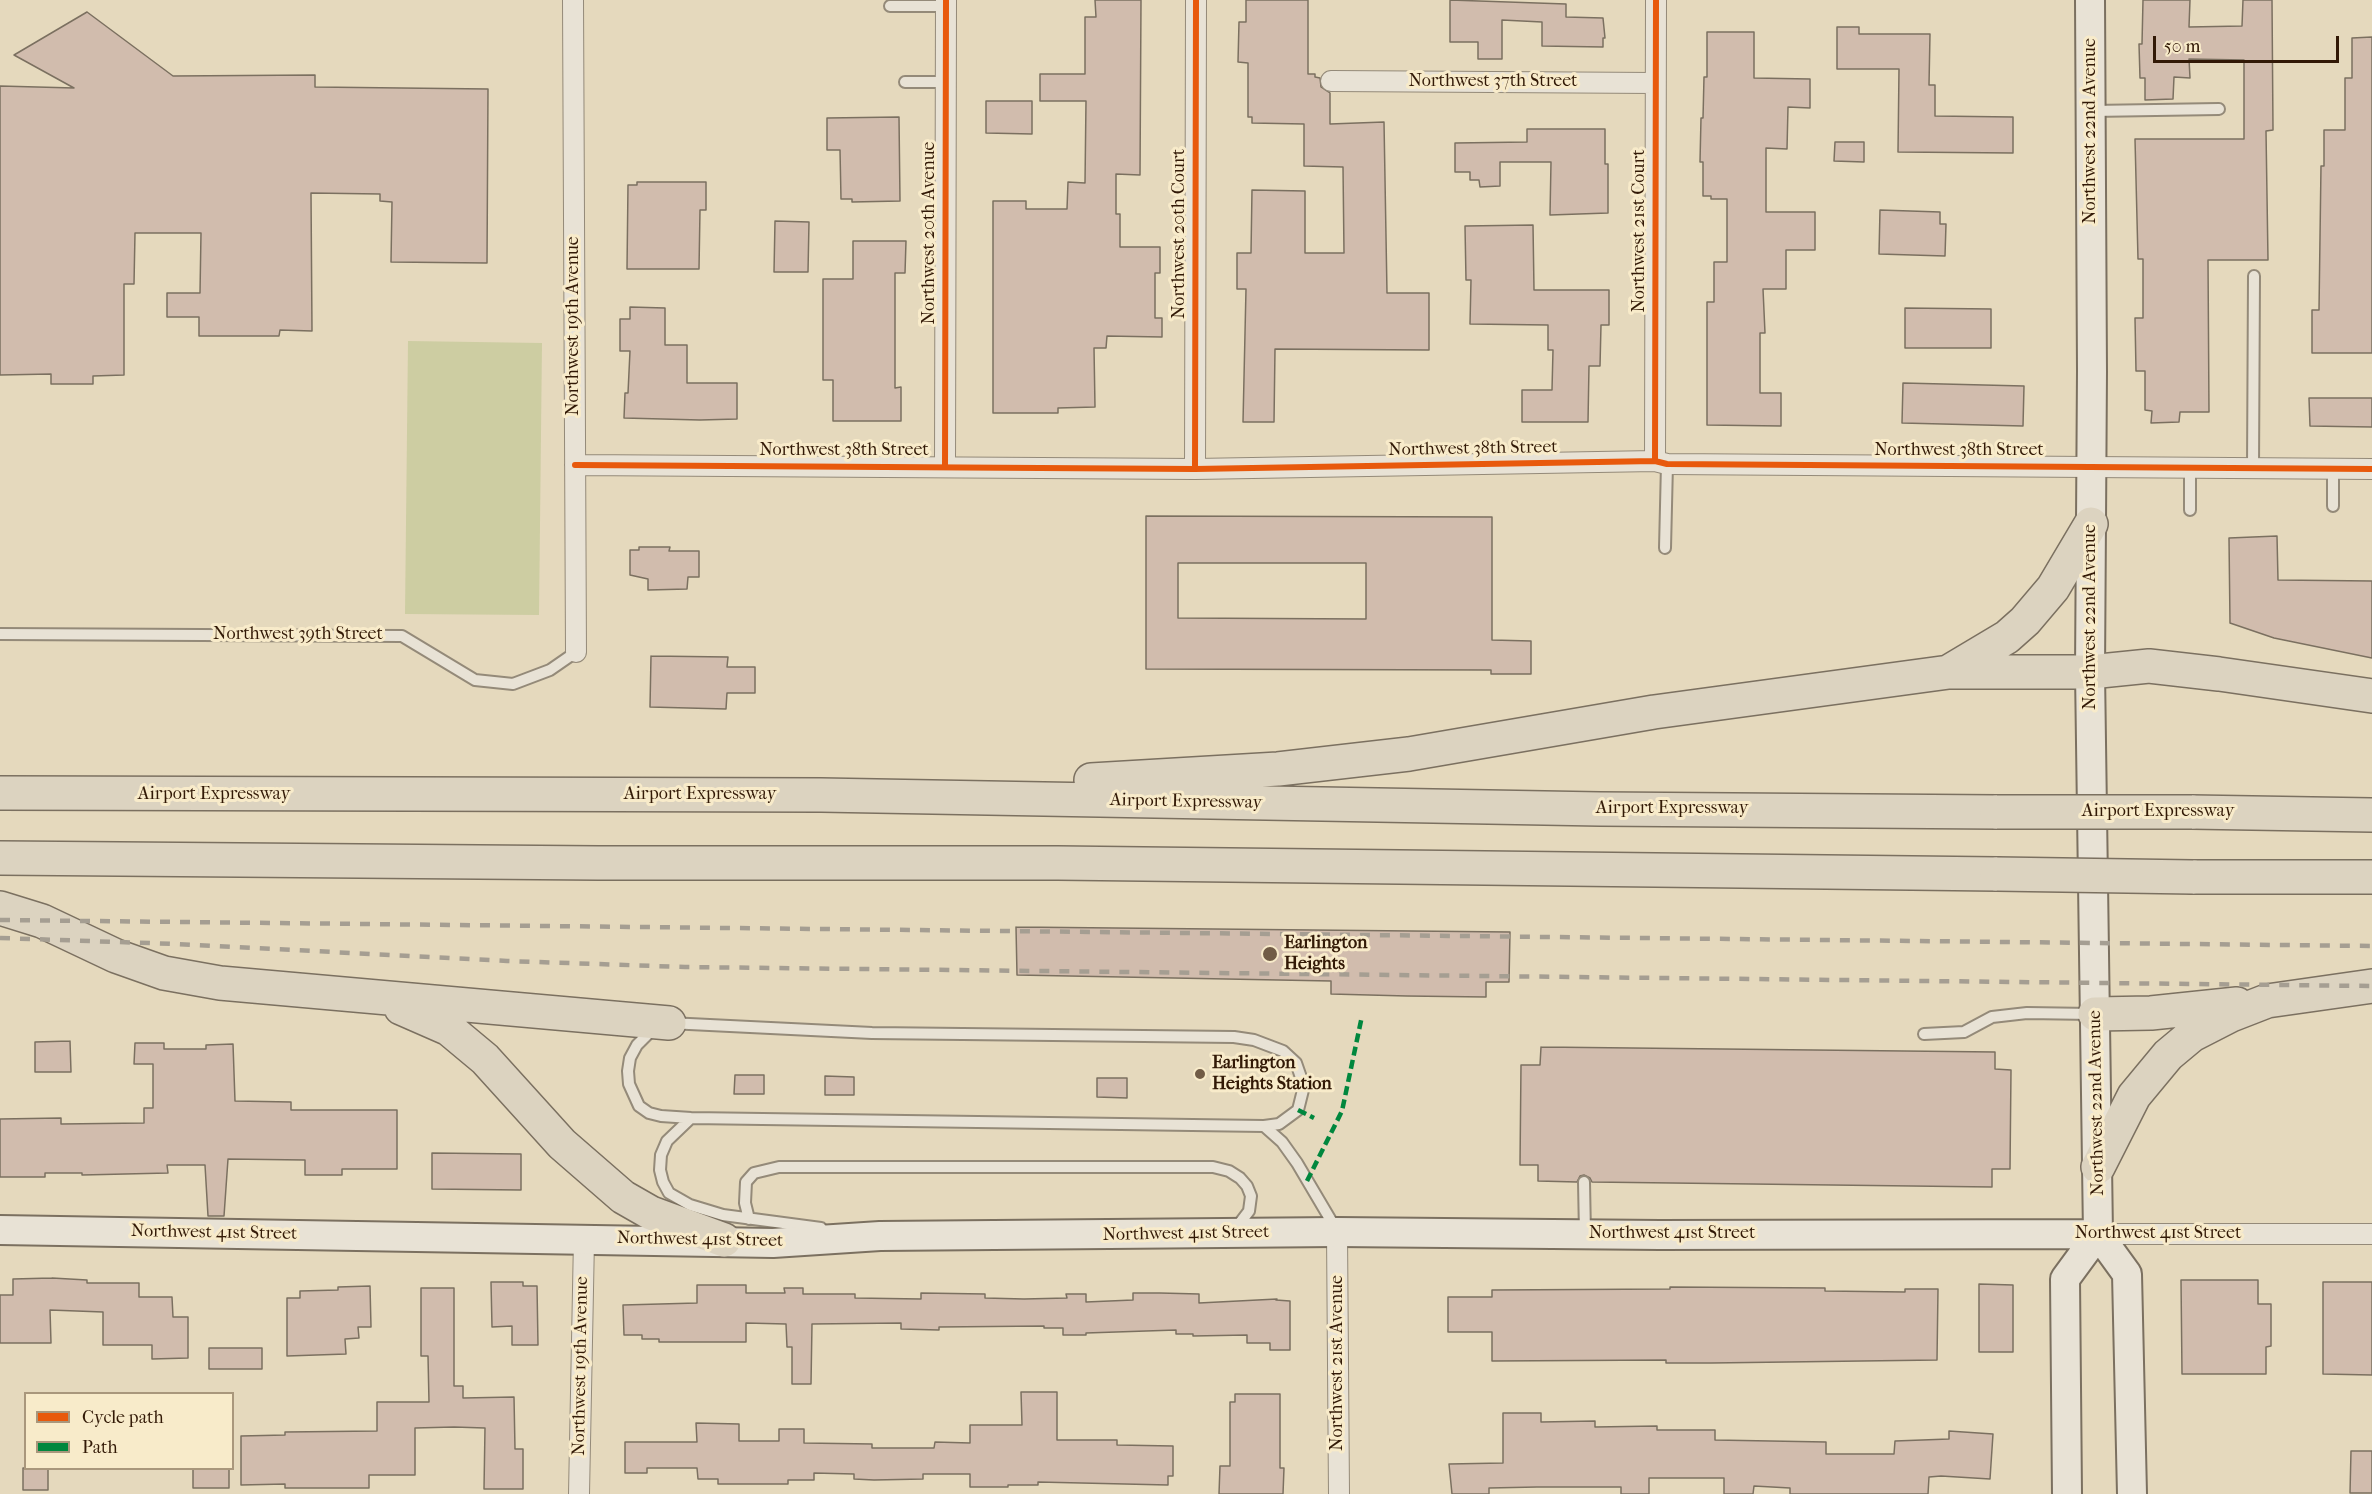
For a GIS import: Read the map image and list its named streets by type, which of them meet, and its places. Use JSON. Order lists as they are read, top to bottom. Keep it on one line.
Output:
{"streets":{"highway":["Airport Expressway"],"main road":["Northwest 22nd Avenue","Northwest 41st Street"],"street":["Northwest 37th Street","Northwest 21st Court","Northwest 20th Avenue","Northwest 20th Court","Northwest 19th Avenue","Northwest 38th Street","Northwest 21st Avenue"],"lane":["Northwest 39th Street"]},"crossings":[["Northwest 37th Street","Northwest 21st Court"],["Northwest 22nd Avenue","Northwest 38th Street"],["Northwest 22nd Avenue","Northwest 41st Street"],["Northwest 21st Court","Northwest 38th Street"],["Northwest 20th Avenue","Northwest 38th Street"],["Northwest 20th Court","Northwest 38th Street"],["Northwest 19th Avenue","Northwest 38th Street"],["Northwest 19th Avenue","Northwest 39th Street"],["Northwest 19th Avenue","Northwest 41st Street"],["Northwest 41st Street","Northwest 21st Avenue"]],"places":["Earlington Heights","Earlington Heights Station"],"legend":["Cycle path","Path"],"scale_bar":"50 m"}
